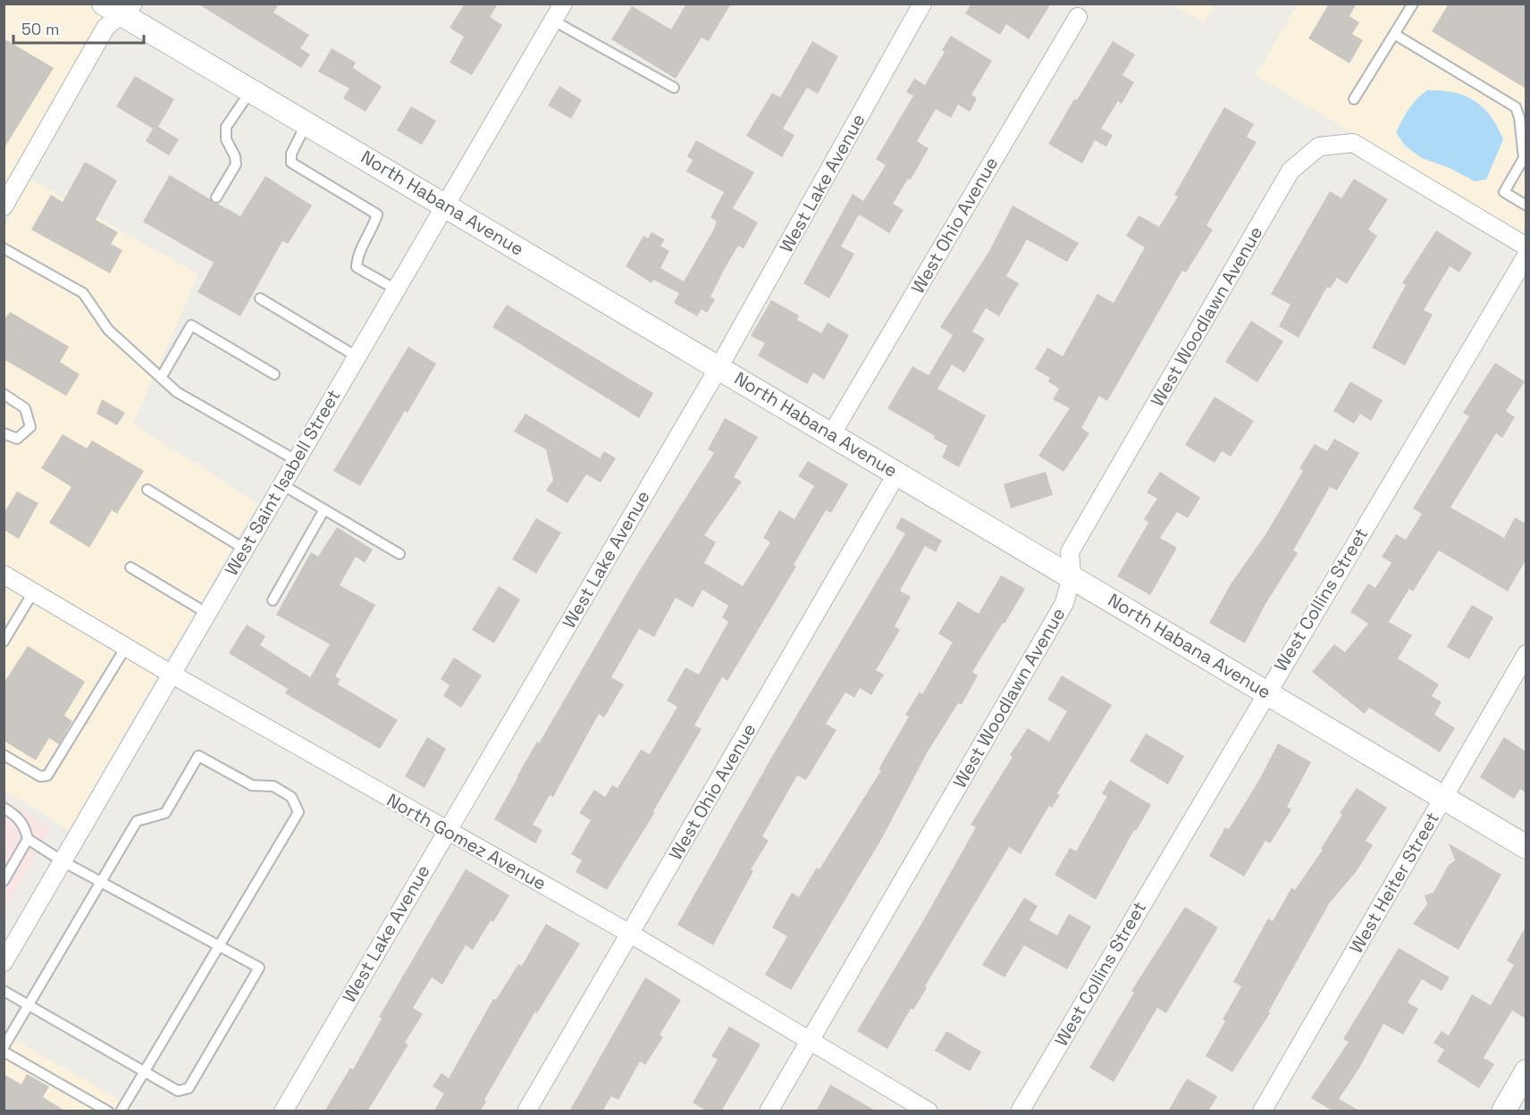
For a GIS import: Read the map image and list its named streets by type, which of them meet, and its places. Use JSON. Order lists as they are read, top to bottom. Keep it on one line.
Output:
{"streets":{"street":["West Lake Avenue","North Habana Avenue","West Ohio Avenue","West Woodlawn Avenue","West Saint Isabell Street","West Collins Street","North Gomez Avenue","West Heiter Street"]},"crossings":[["West Lake Avenue","North Habana Avenue"],["West Lake Avenue","North Gomez Avenue"],["North Habana Avenue","West Ohio Avenue"],["North Habana Avenue","West Woodlawn Avenue"],["North Habana Avenue","West Saint Isabell Street"],["North Habana Avenue","West Collins Street"],["North Habana Avenue","West Heiter Street"],["West Ohio Avenue","North Gomez Avenue"],["West Woodlawn Avenue","North Gomez Avenue"],["West Saint Isabell Street","North Gomez Avenue"]],"scale_bar":"50 m"}
